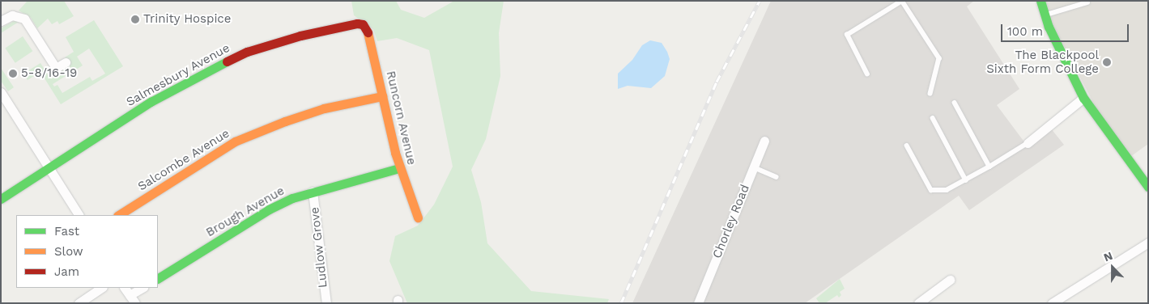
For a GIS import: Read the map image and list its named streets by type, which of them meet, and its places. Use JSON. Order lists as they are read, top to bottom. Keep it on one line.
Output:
{"streets":{"street":["Salmesbury Avenue","Runcorn Avenue","Salcombe Avenue","Brough Avenue","Chorley Road","Ludlow Grove"]},"crossings":[["Salmesbury Avenue","Runcorn Avenue"],["Runcorn Avenue","Salcombe Avenue"],["Runcorn Avenue","Brough Avenue"],["Brough Avenue","Ludlow Grove"]],"places":["Trinity Hospice","The Blackpool Sixth Form College","5-8/16-19"],"legend":["Fast","Slow","Jam"],"scale_bar":"100 m","north":"top"}
